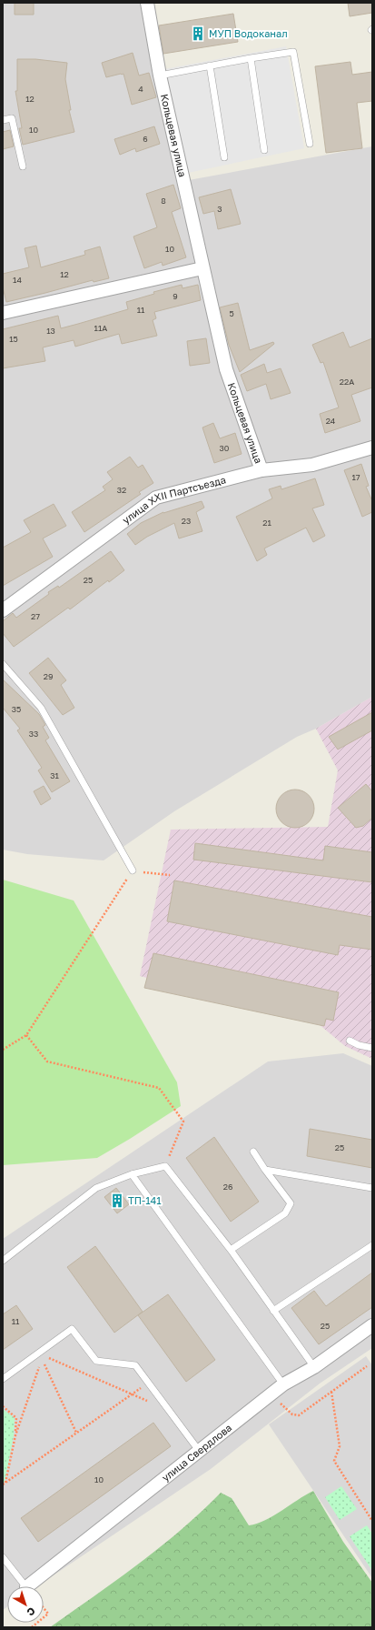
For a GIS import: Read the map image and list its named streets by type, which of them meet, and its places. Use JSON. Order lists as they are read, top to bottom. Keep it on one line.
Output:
{"streets":{"street":["Кольцевая улица","улица XXII Партсъезда","улица Свердлова"]},"crossings":[["Кольцевая улица","улица XXII Партсъезда"]],"places":{"building":["МУП Водоканал","ТП-141"]},"house_numbers":["4","12","10","6","8","3","10","12","14","9","11","5","11А","13","15","22А","24","30","17","32","23","21","25","27","29","35","33","31","25","26","11","25","10"],"north":"bottom right"}
